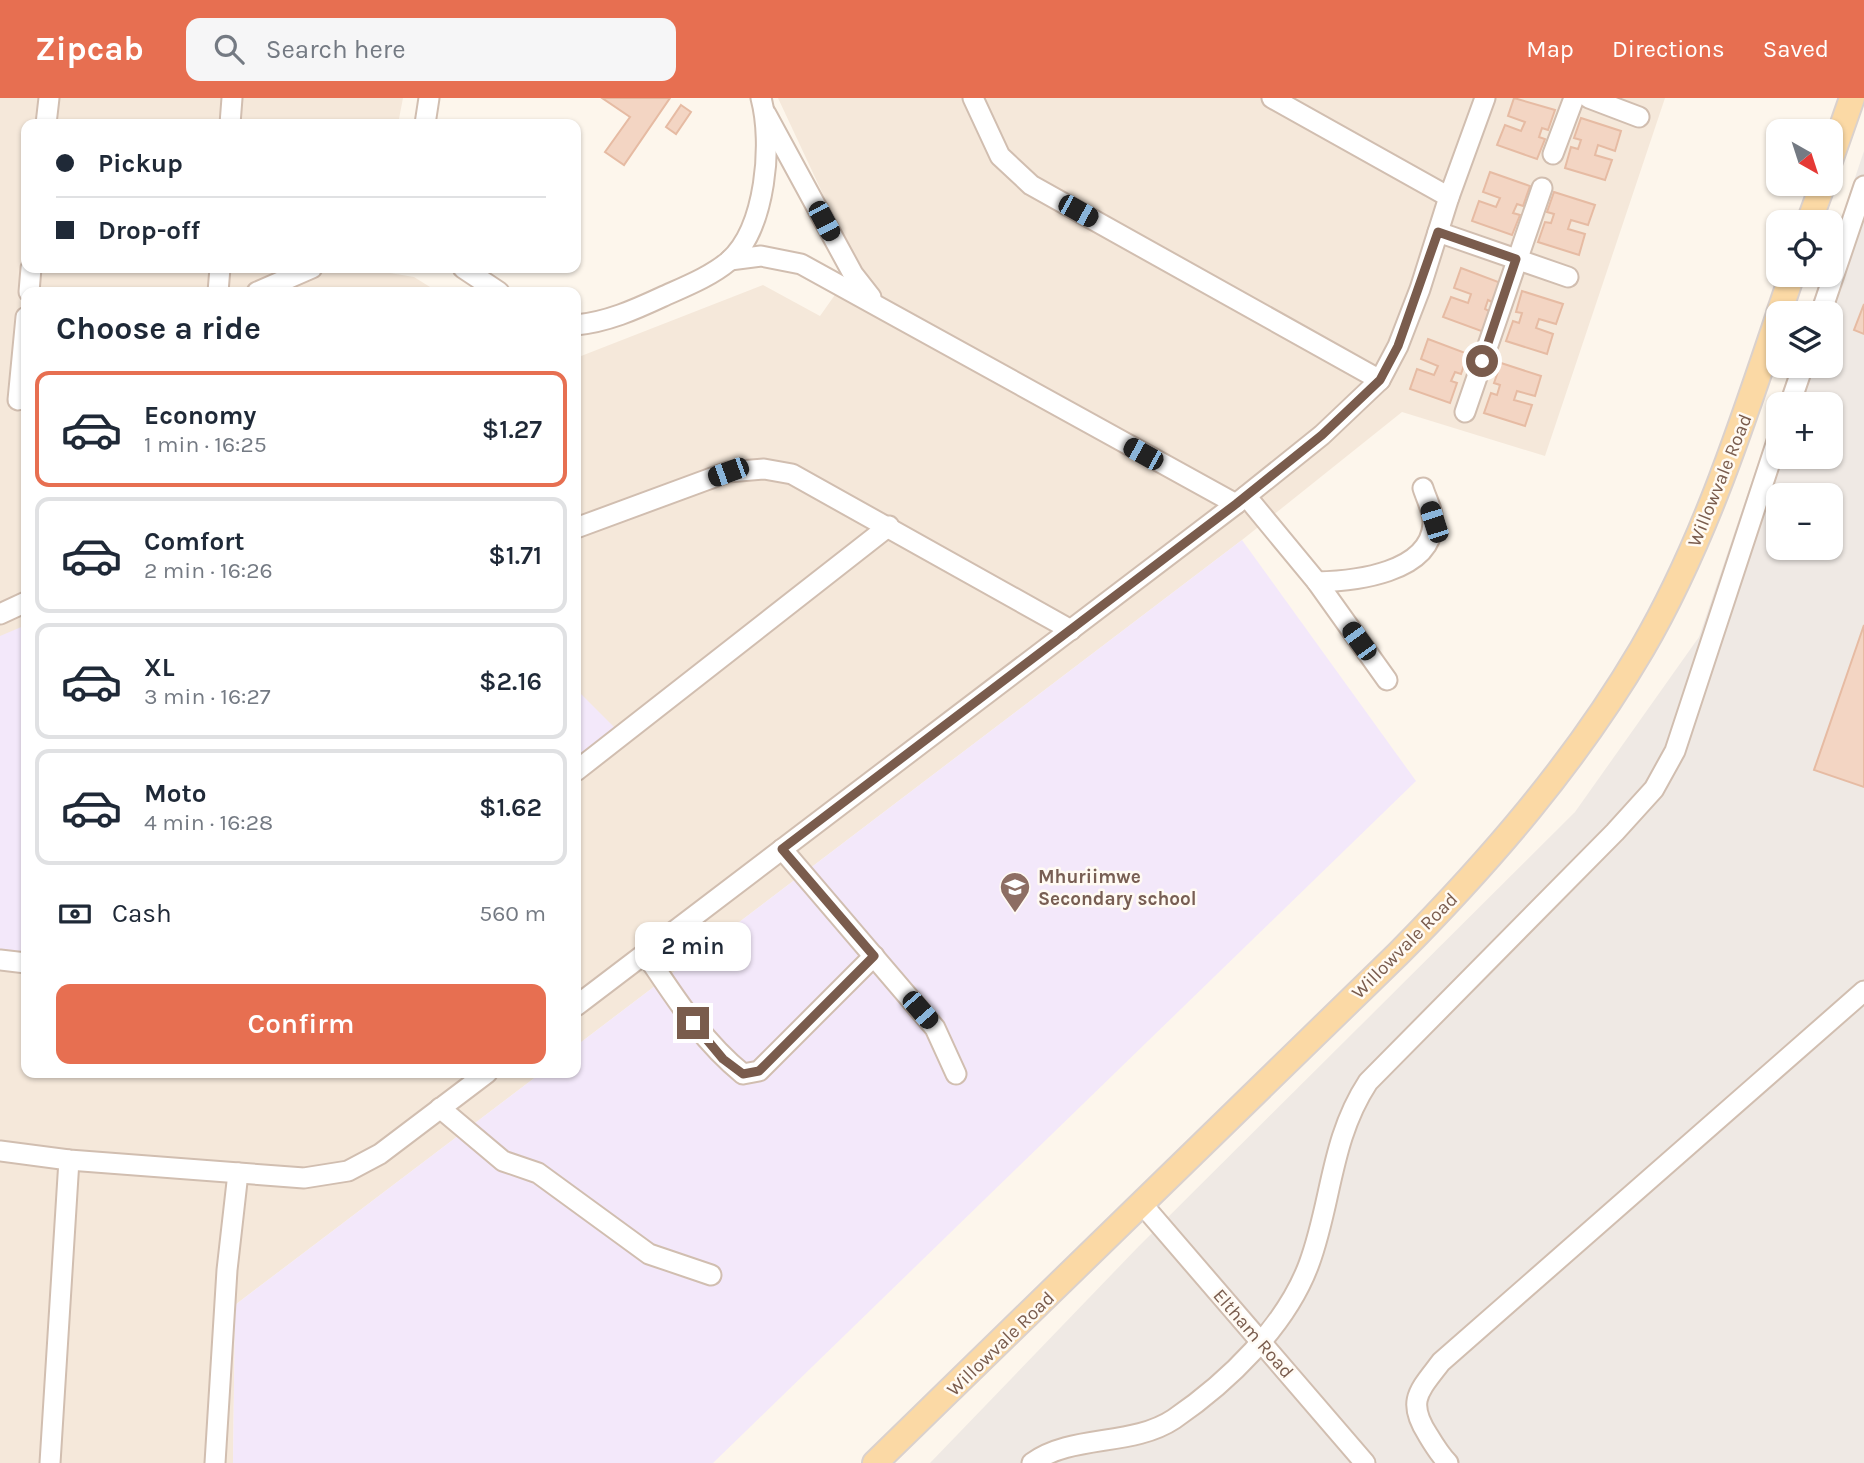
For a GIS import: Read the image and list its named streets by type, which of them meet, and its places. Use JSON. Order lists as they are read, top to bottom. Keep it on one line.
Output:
{"streets":{"main road":["Willowvale Road"],"street":["Eltham Road"]},"crossings":[["Willowvale Road","Eltham Road"]],"places":{"school or university":["Mhuriimwe Secondary school"]},"north":"bottom right","page":{"header":"Zipcab","search":"Search here","nav":["Map","Directions","Saved"],"map_buttons":["+","−"],"banner":["Pickup","Drop-off"],"heading":"Choose a ride","list":[{"name":"Economy","note":"1 min · 16:25","value":"$1.27"},{"name":"Comfort","note":"2 min · 16:26","value":"$1.71"},{"name":"XL","note":"3 min · 16:27","value":"$2.16"},{"name":"Moto","note":"4 min · 16:28","value":"$1.62"}],"pay":["Cash","560 m"],"bubble":"2 min","buttons":"Confirm"}}
